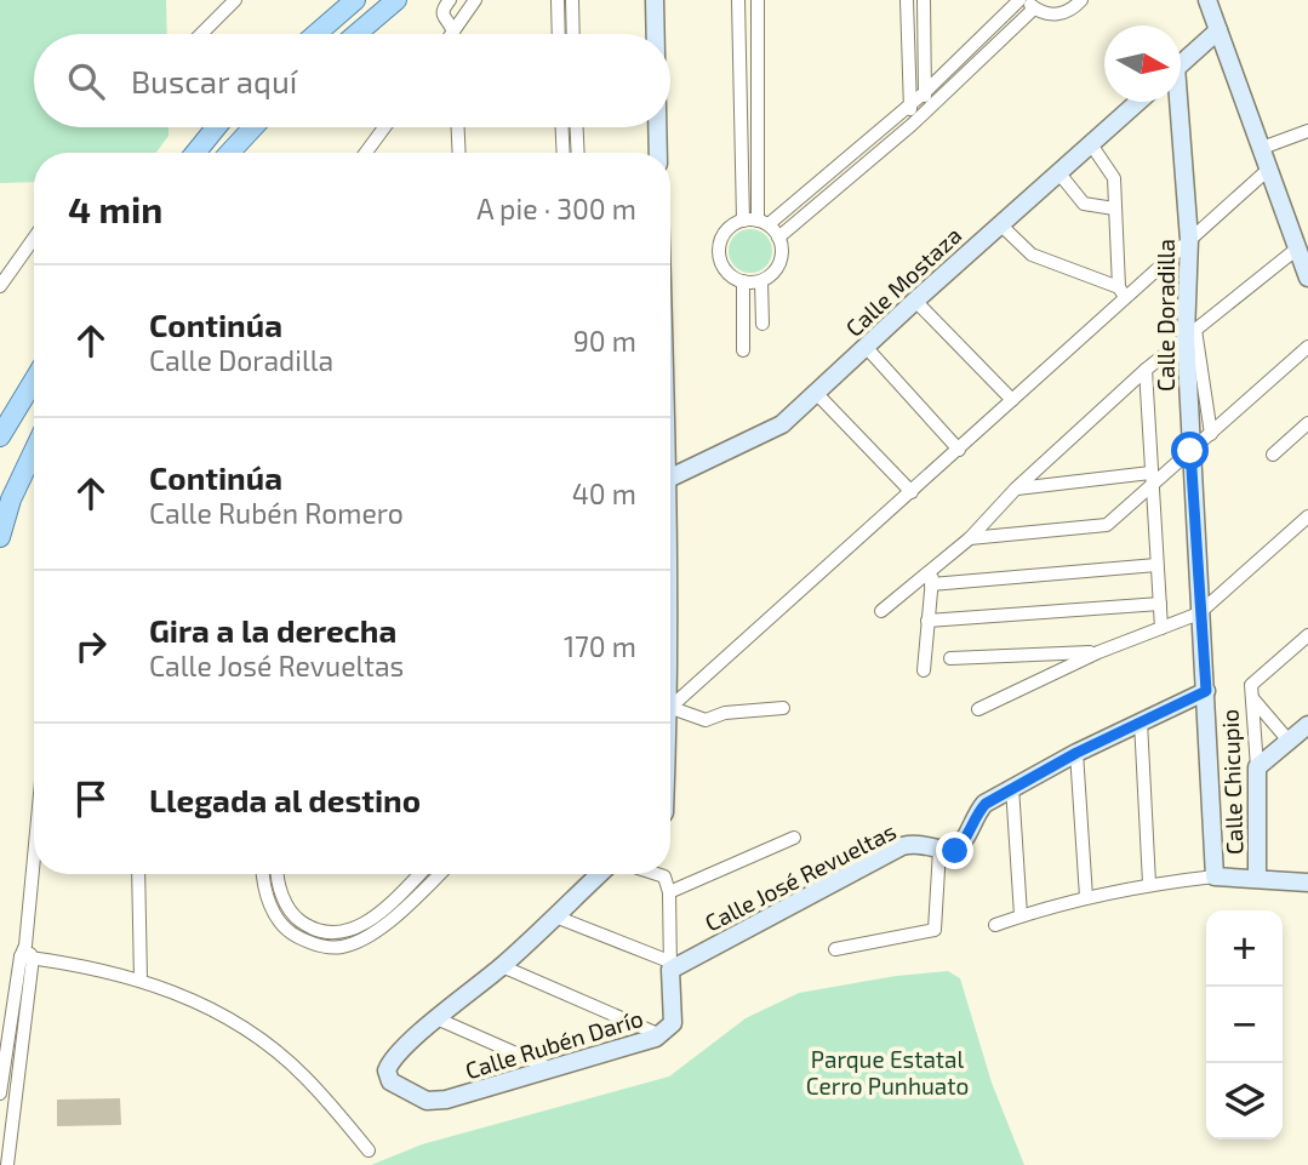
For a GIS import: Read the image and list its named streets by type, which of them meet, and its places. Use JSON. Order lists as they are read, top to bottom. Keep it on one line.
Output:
{"streets":{"street":["Calle Mostaza","Calle Doradilla","Calle Chicupio","Calle José Revueltas","Calle Rubén Darío"]},"crossings":[["Calle José Revueltas","Calle Rubén Darío"]],"parks":["Parque Estatal Cerro Punhuato"],"north":"right","page":{"search":"Buscar aquí","heading":["4 min","A pie · 300 m"],"list":[["Continúa","Calle Doradilla","90 m"],["Continúa","Calle Rubén Romero","40 m"],["Gira a la derecha","Calle José Revueltas","170 m"],"Llegada al destino"],"map_buttons":["+","−"]}}
